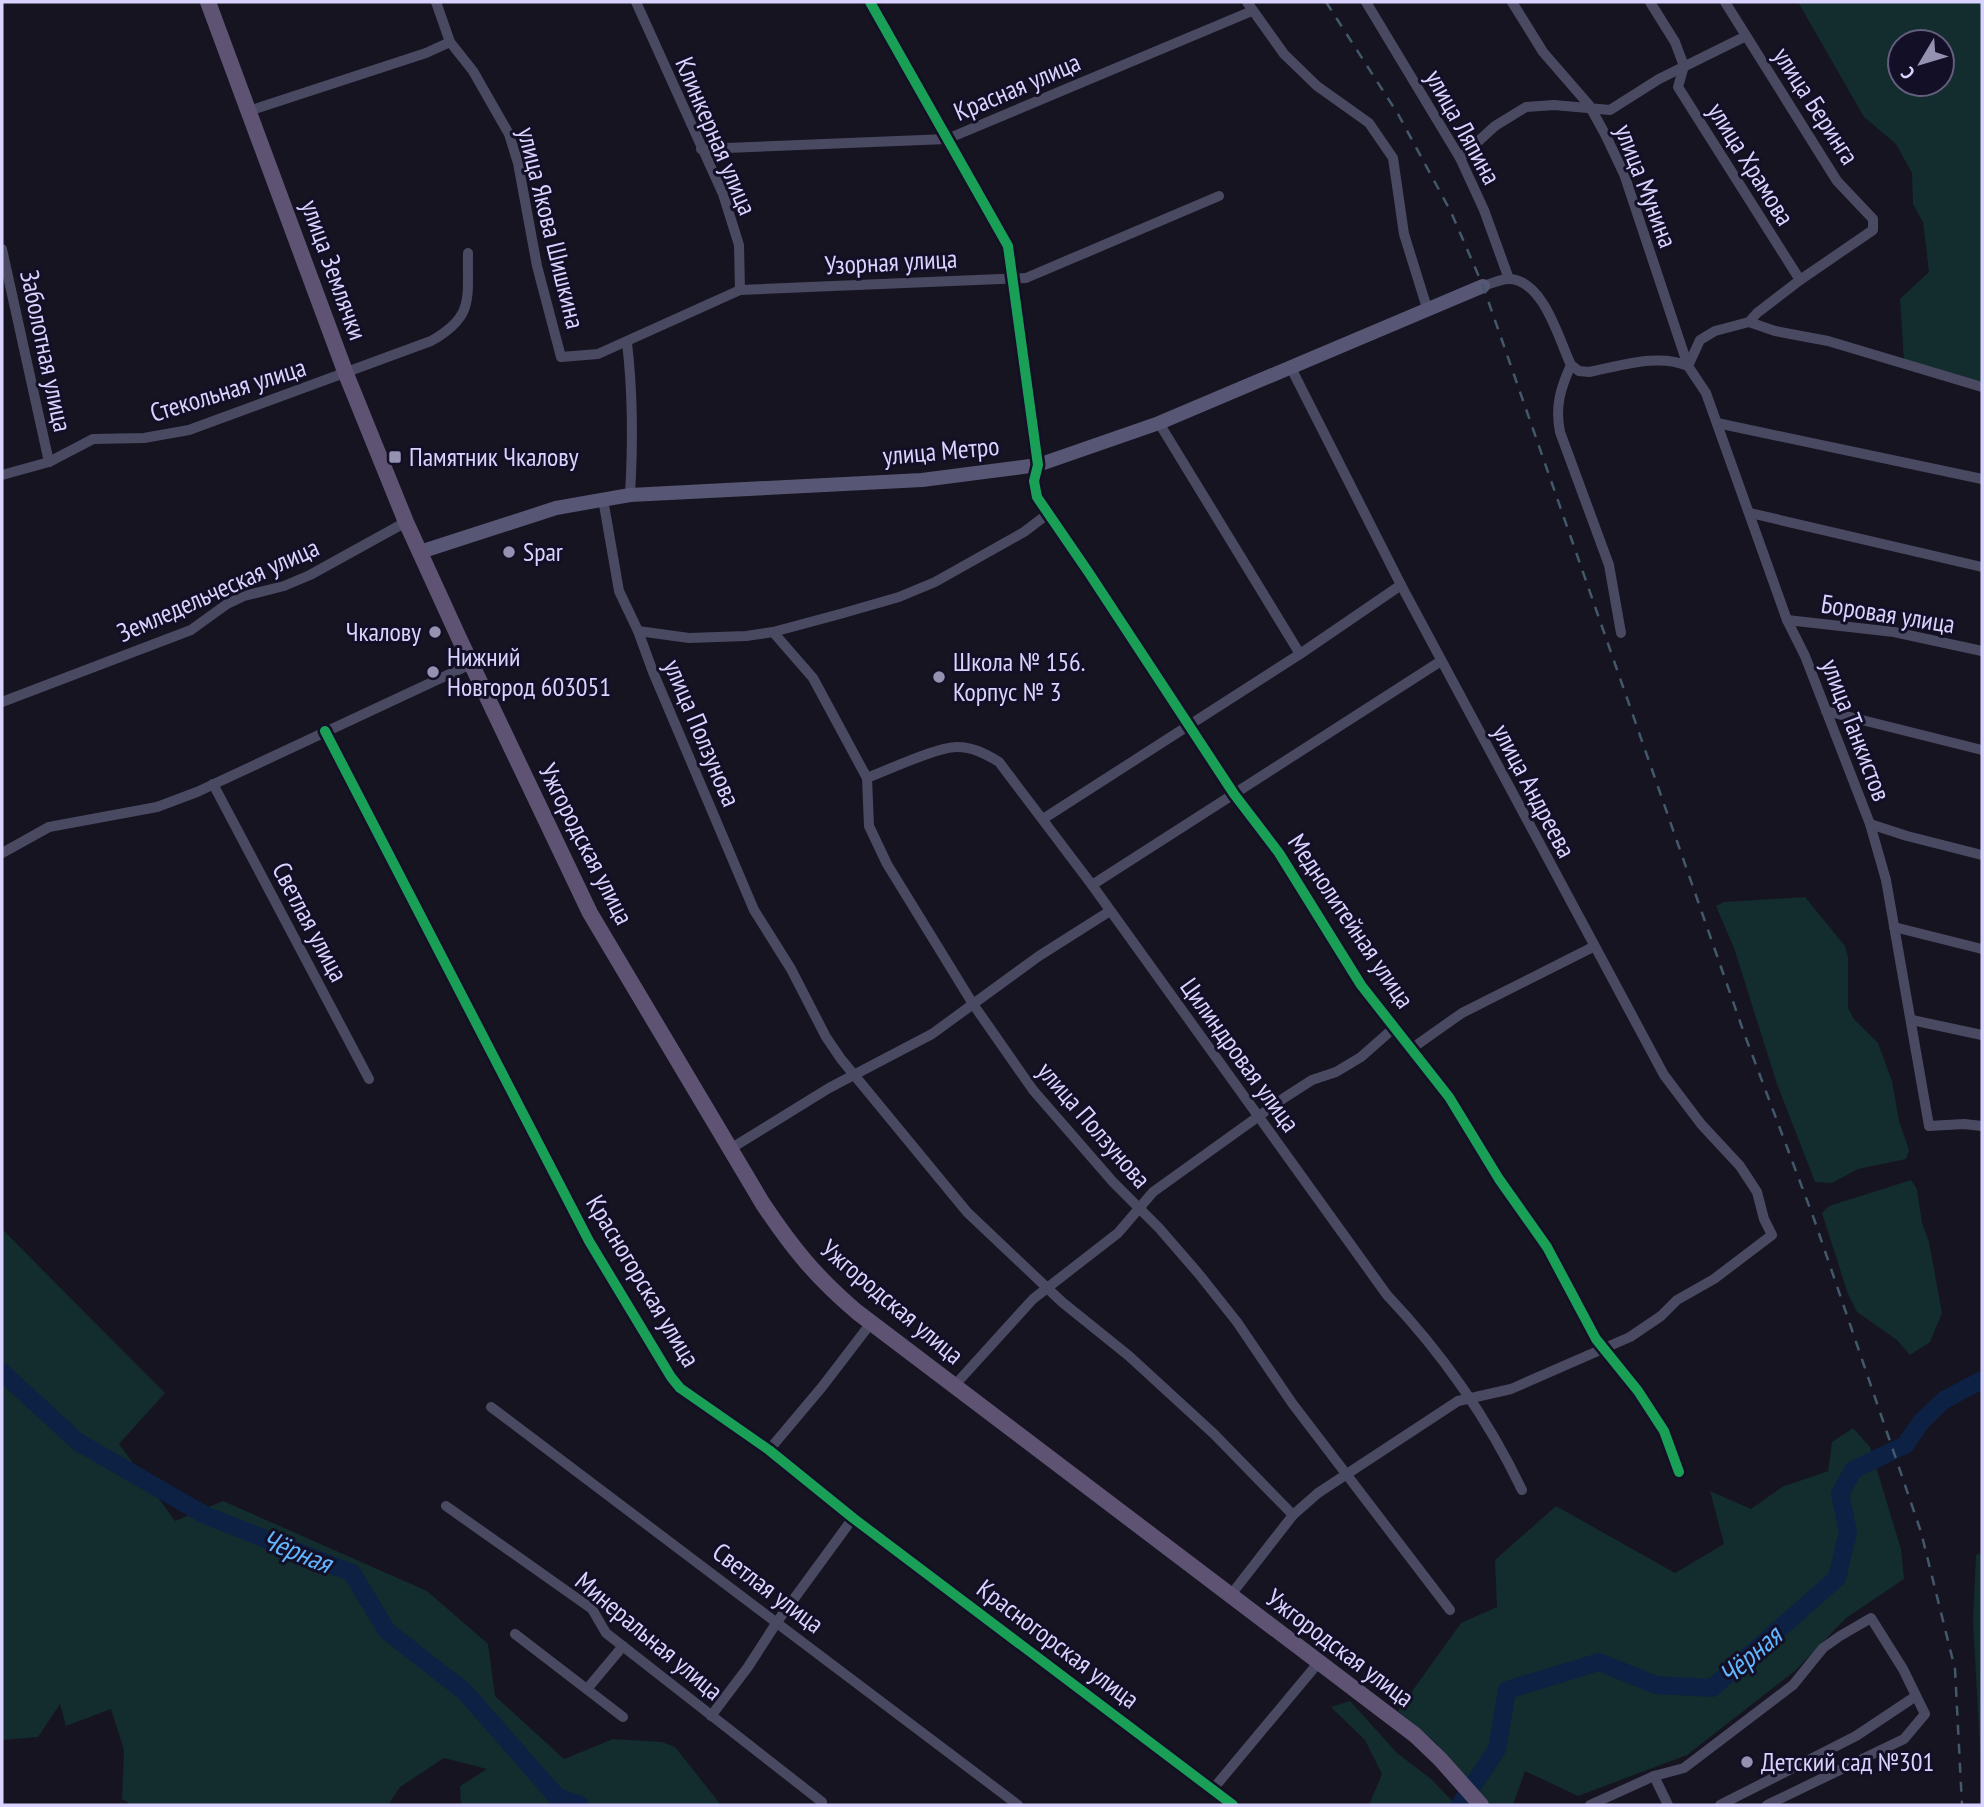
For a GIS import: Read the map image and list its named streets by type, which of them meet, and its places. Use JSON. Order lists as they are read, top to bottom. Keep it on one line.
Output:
{"streets":{"main road":["улица Землячки","Ужгородская улица"],"street":["Красная улица","улица Беринга","улица Ляпина","Клинкерная улица","улица Храмова","улица Мунина","улица Якова Шишкина","Узорная улица","Заболотная улица","Стекольная улица","улица Метро","Земледельческая улица","Боровая улица","улица Танкистов","улица Ползунова","улица Андреева","Меднолитейная улица","Светлая улица","Цилиндровая улица","Красногорская улица","Минеральная улица"]},"crossings":[["Красная улица","Клинкерная улица"],["Красная улица","Меднолитейная улица"],["улица Беринга","улица Храмова"],["Клинкерная улица","Узорная улица"],["улица Мунина","улица Танкистов"],["улица Якова Шишкина","Узорная улица"],["Узорная улица","Меднолитейная улица"],["улица Землячки","Стекольная улица"],["улица Землячки","улица Метро"],["улица Землячки","Земледельческая улица"],["улица Землячки","Ужгородская улица"],["Заболотная улица","Стекольная улица"],["улица Метро","улица Ползунова"],["улица Метро","улица Андреева"],["улица Метро","Ужгородская улица"],["улица Метро","Меднолитейная улица"],["Боровая улица","улица Танкистов"],["улица Ползунова","Цилиндровая улица"],["улица Андреева","Меднолитейная улица"]],"water":["Чёрная"],"places":{"transit":["Памятник Чкалову"],"other":["Spar","Чкалову","Нижний Новгород 603051","Школа № 156. Корпус № 3","Детский сад №301"]},"north":"bottom left"}
